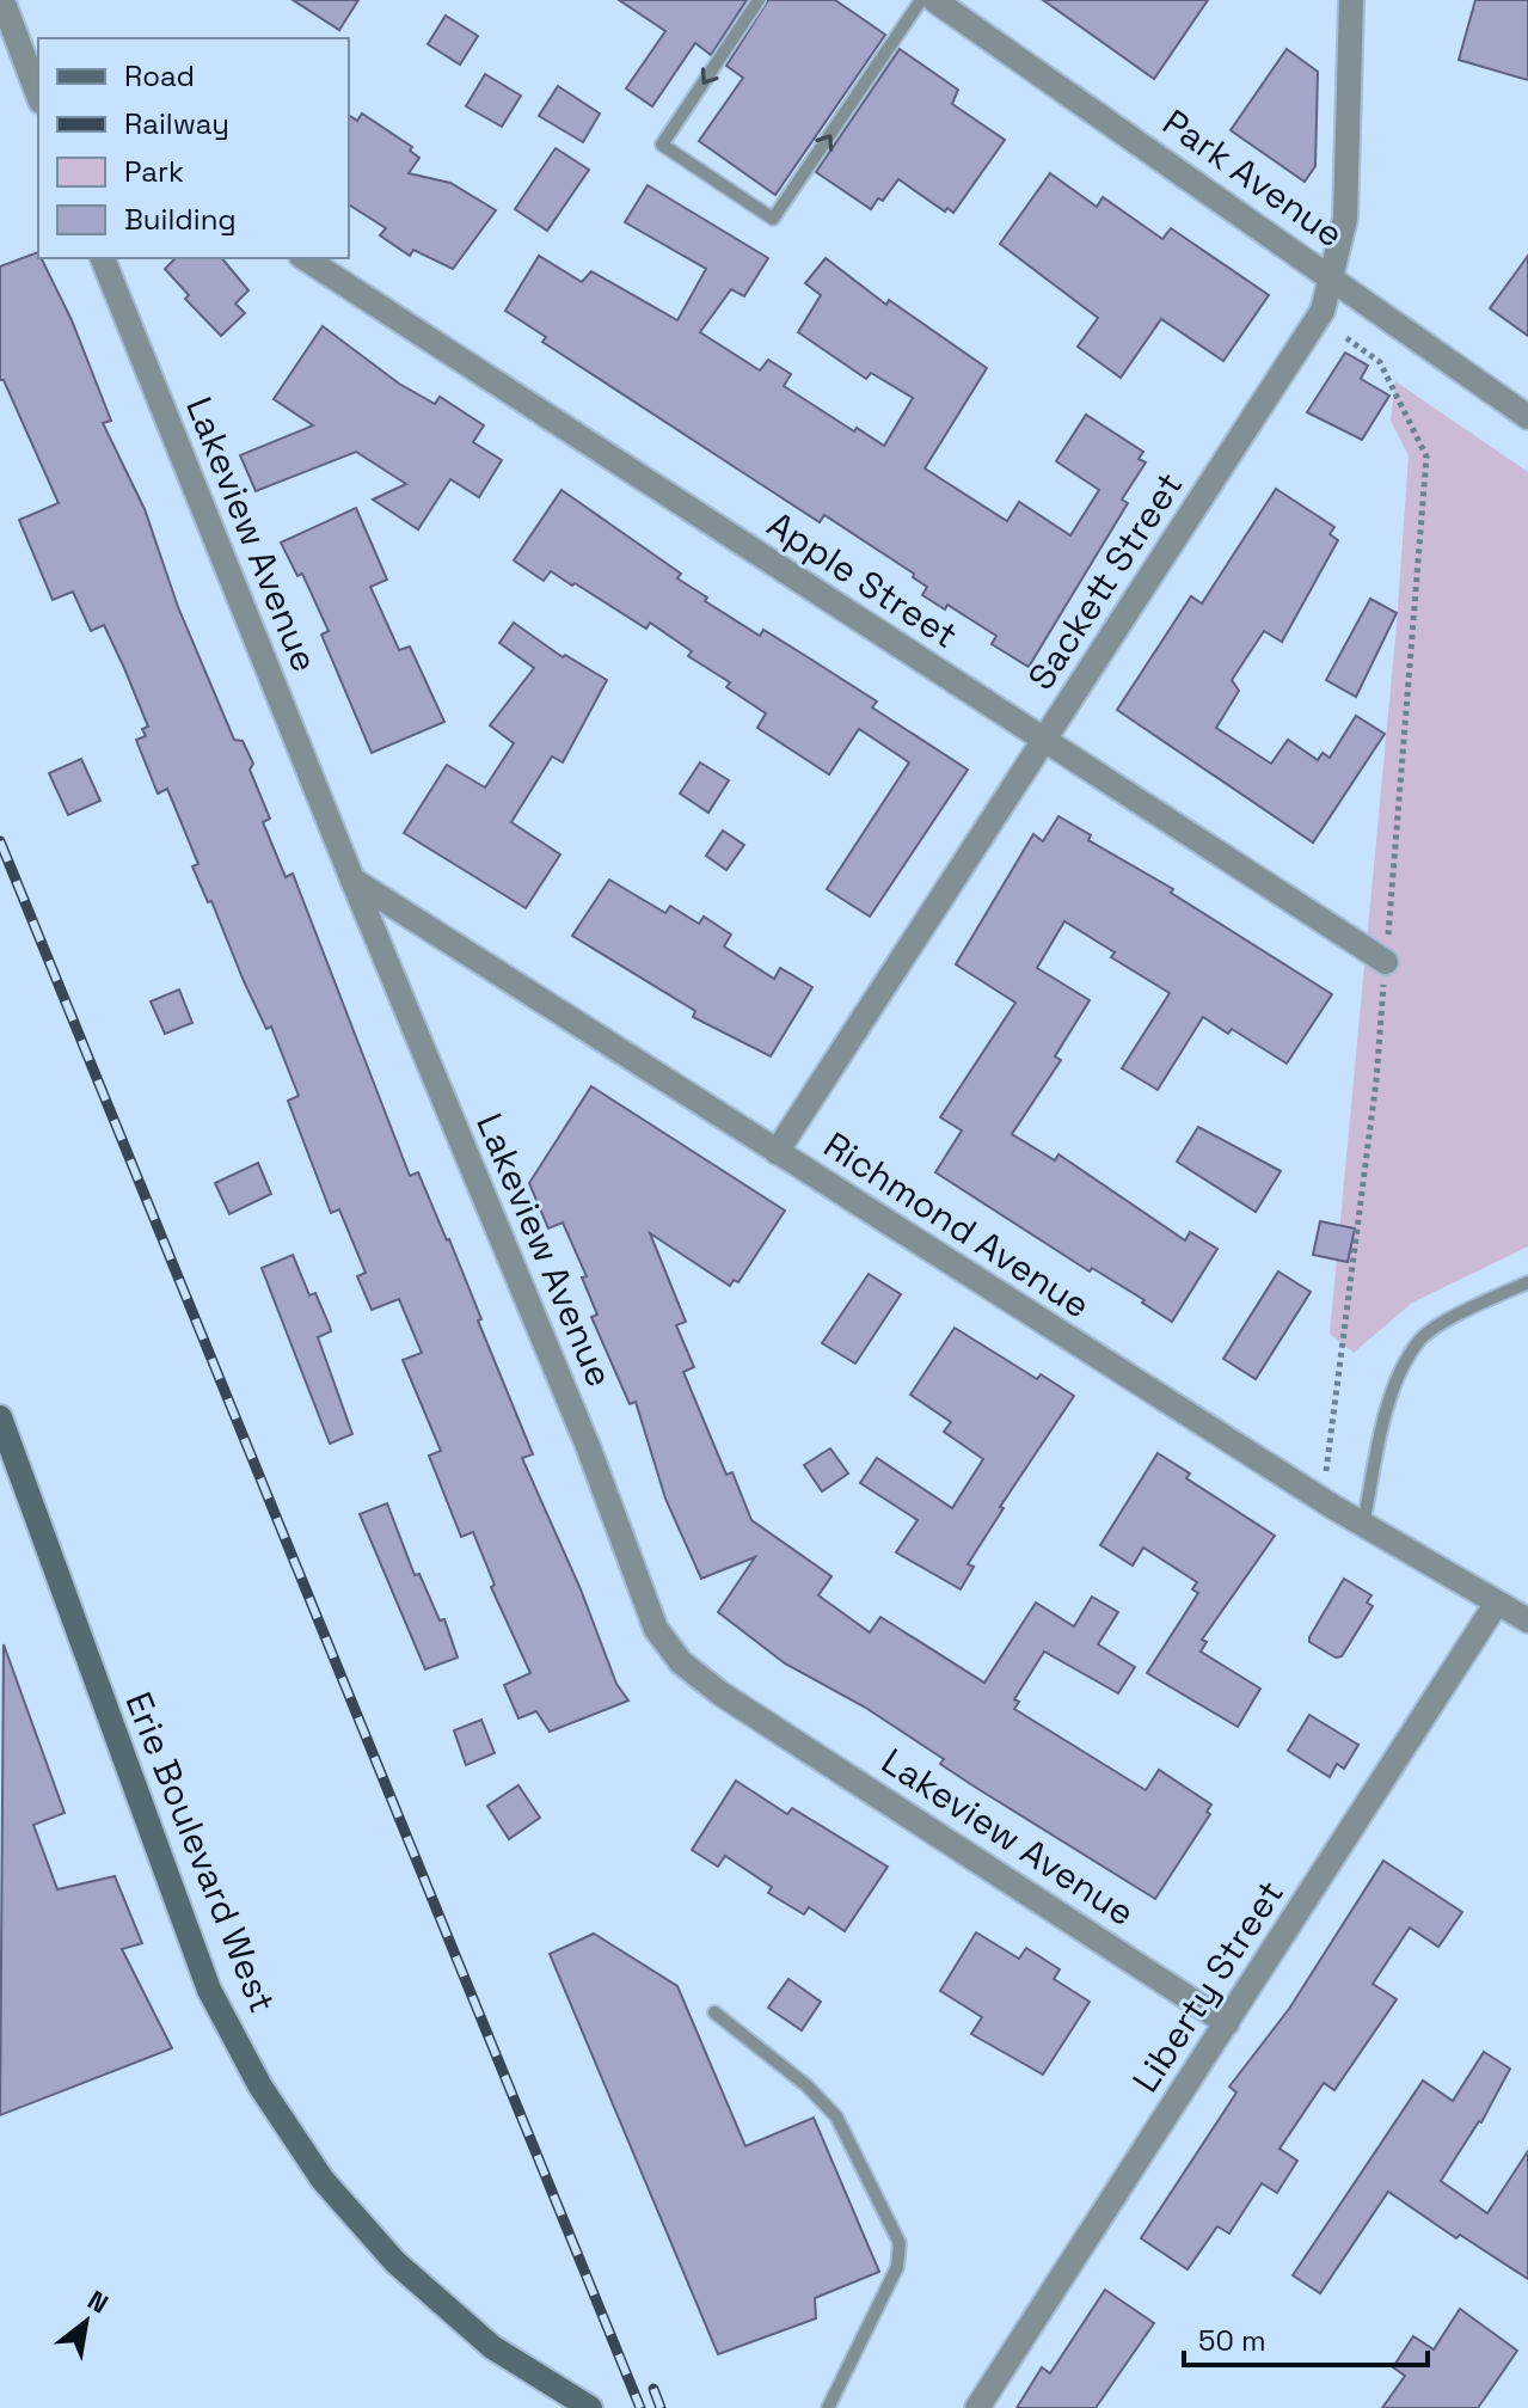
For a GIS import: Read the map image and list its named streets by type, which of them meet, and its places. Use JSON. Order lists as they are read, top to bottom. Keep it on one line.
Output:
{"streets":{"main road":["Erie Boulevard West"],"street":["Park Avenue","Lakeview Avenue","Apple Street","Sackett Street","Richmond Avenue","Liberty Street"]},"crossings":[["Park Avenue","Sackett Street"],["Lakeview Avenue","Richmond Avenue"],["Lakeview Avenue","Liberty Street"],["Apple Street","Sackett Street"],["Sackett Street","Richmond Avenue"],["Richmond Avenue","Liberty Street"]],"legend":["Road","Railway","Park","Building"],"scale_bar":"50 m","north":"top right"}
